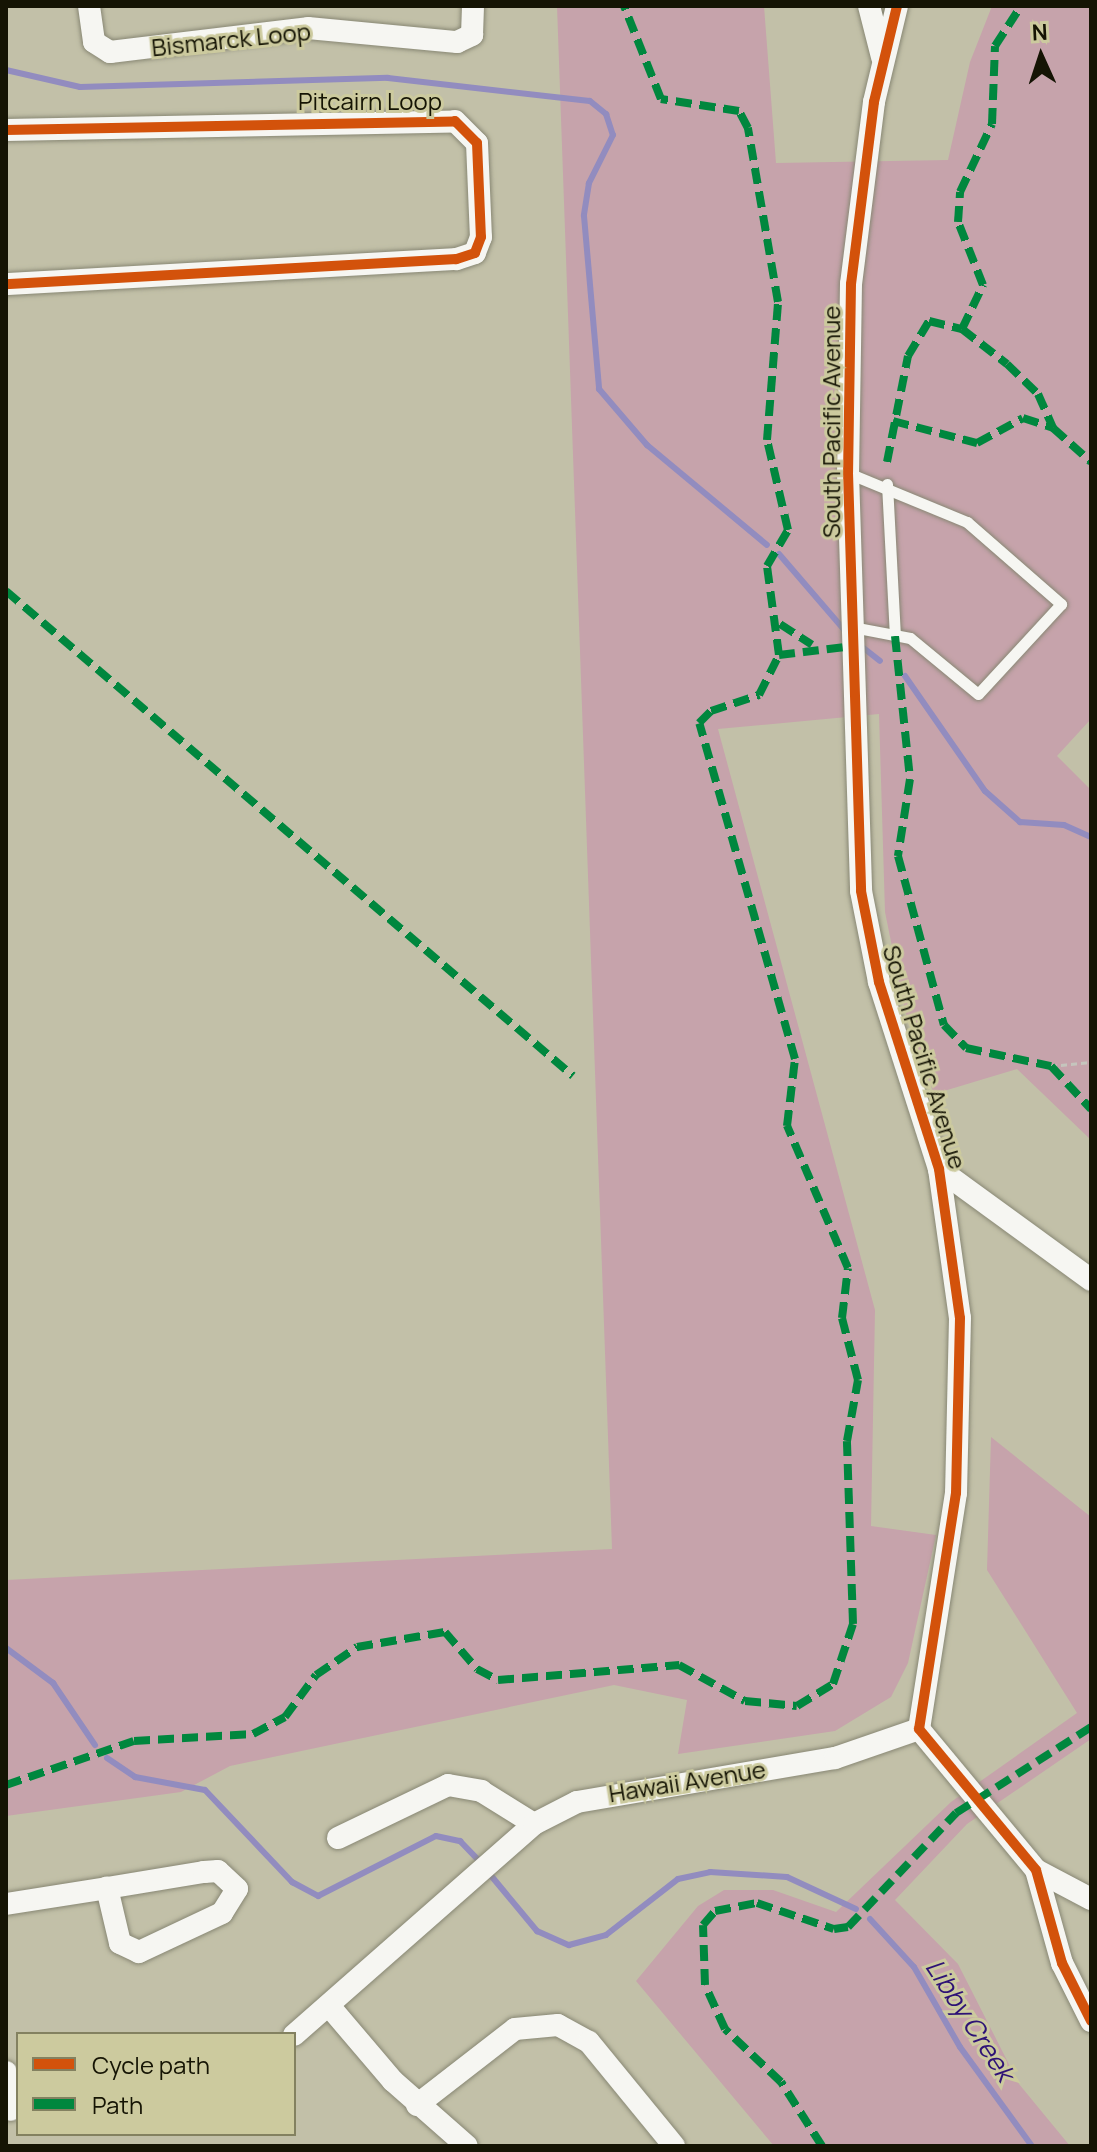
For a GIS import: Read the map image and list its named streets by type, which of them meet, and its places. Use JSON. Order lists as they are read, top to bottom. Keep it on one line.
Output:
{"streets":{"street":["Bismarck Loop","Pitcairn Loop","South Pacific Avenue","Hawaii Avenue"]},"crossings":[["South Pacific Avenue","Hawaii Avenue"]],"water":["Libby Creek"],"legend":["Cycle path","Path"],"north":"top"}
